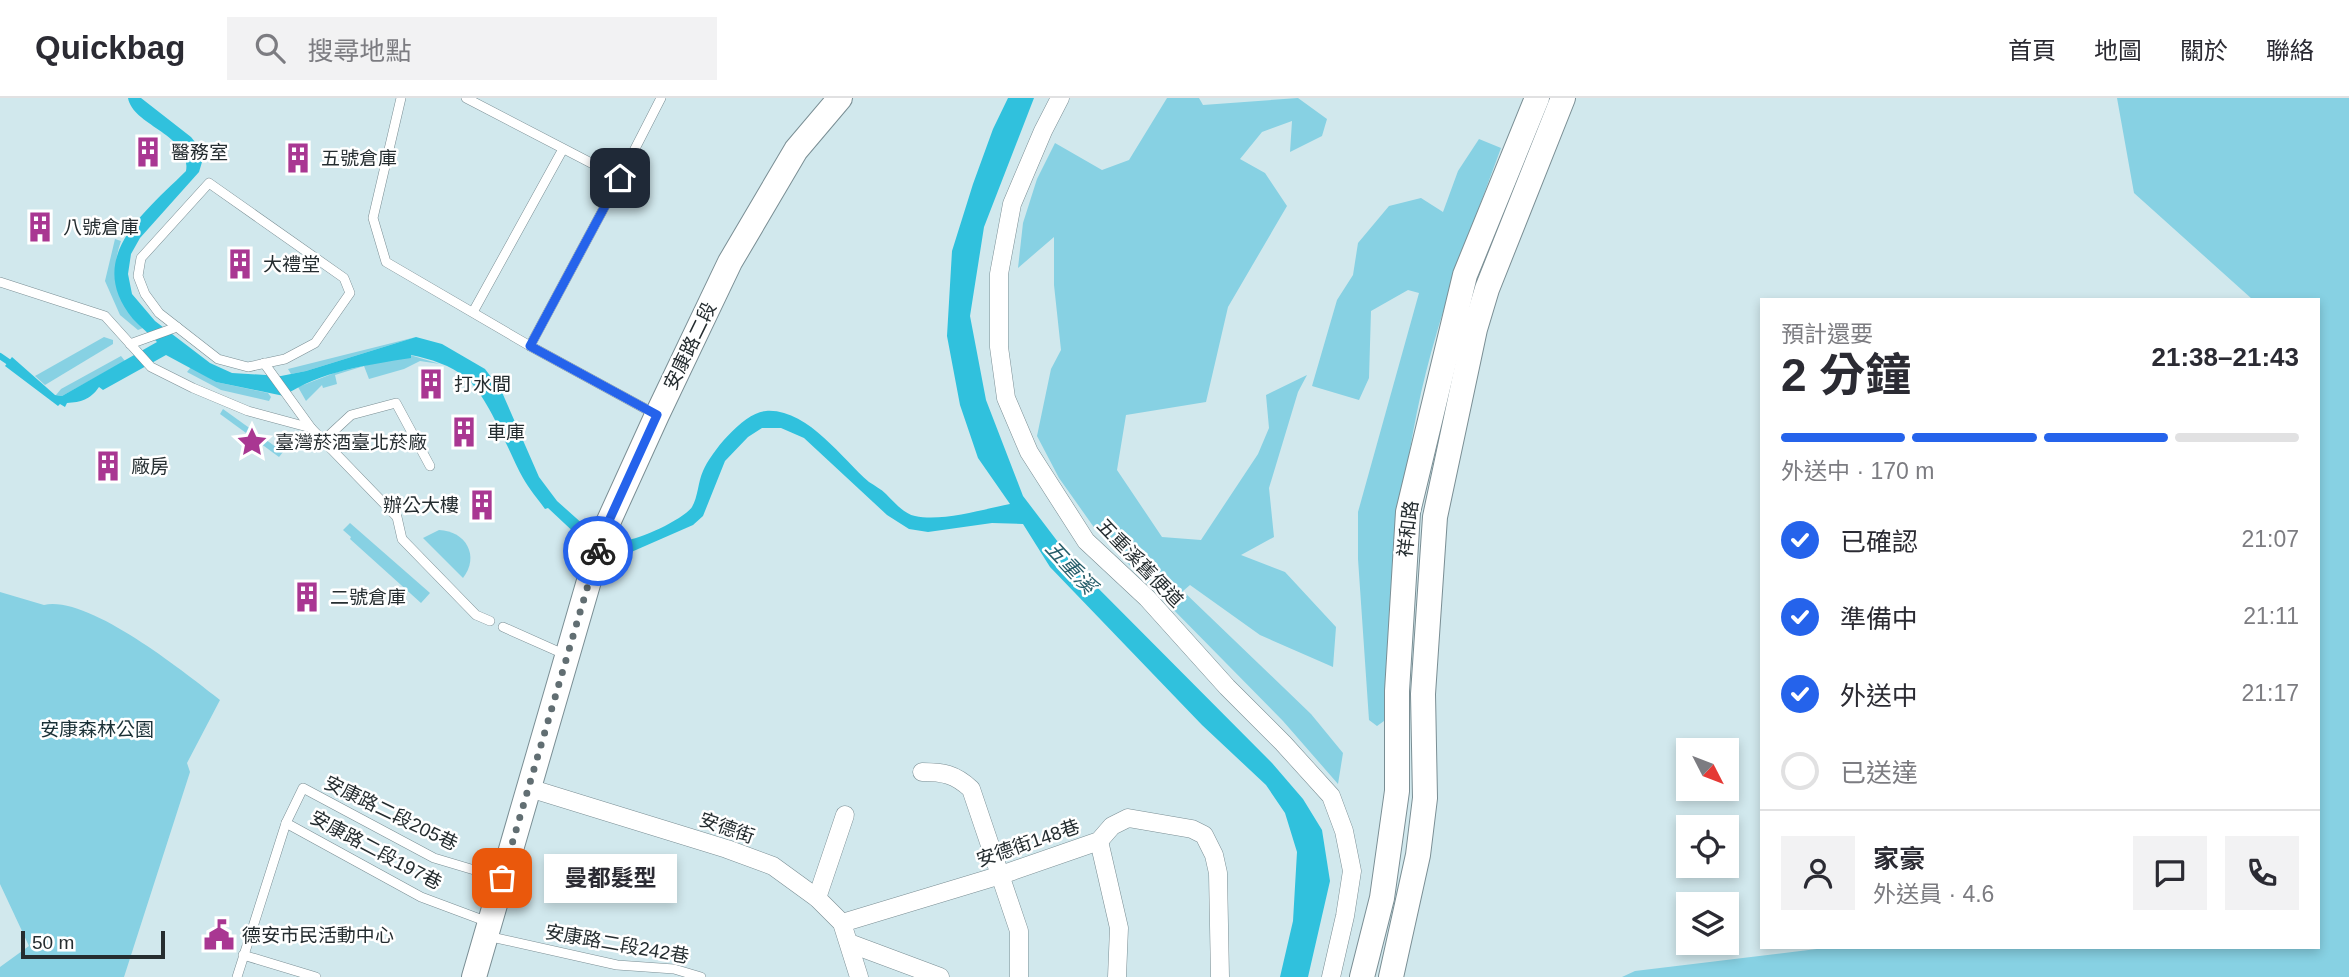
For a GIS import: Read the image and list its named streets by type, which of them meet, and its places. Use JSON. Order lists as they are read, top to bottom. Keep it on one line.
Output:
{"streets":{"main road":["安康路二段","祥和路"],"street":["五重溪舊便道","安德街","安德街148巷"],"lane":["安康路二段205巷","安康路二段197巷","安康路二段242巷"]},"crossings":[["安康路二段","安康路二段205巷"],["安康路二段","安德街"],["安康路二段","安康路二段197巷"],["安康路二段","安康路二段242巷"],["安康路二段205巷","安康路二段197巷"],["安德街","安德街148巷"],["安康路二段197巷","安康路二段242巷"]],"water":["五重溪"],"parks":["安康森林公園"],"places":{"building":["醫務室","五號倉庫","八號倉庫","大禮堂","打水間","車庫","廠房","辦公大樓","二號倉庫"],"place":["臺灣菸酒臺北菸廠"],"other":["曼都髮型"],"public building":["德安市民活動中心"]},"scale_bar":"50 m","north":"bottom right","page":{"header":"Quickbag","search":"搜尋地點","nav":["首頁","地圖","關於","聯絡"],"heading":["2 分鐘","預計還要","21:38–21:43"],"panel":["家豪","外送員 · 4.6"],"bar":"外送中 · 170 m","list":[["已確認","21:07"],["準備中","21:11"],["外送中","21:17"],"已送達"],"bubble":"曼都髮型","scale":"50 m"}}
